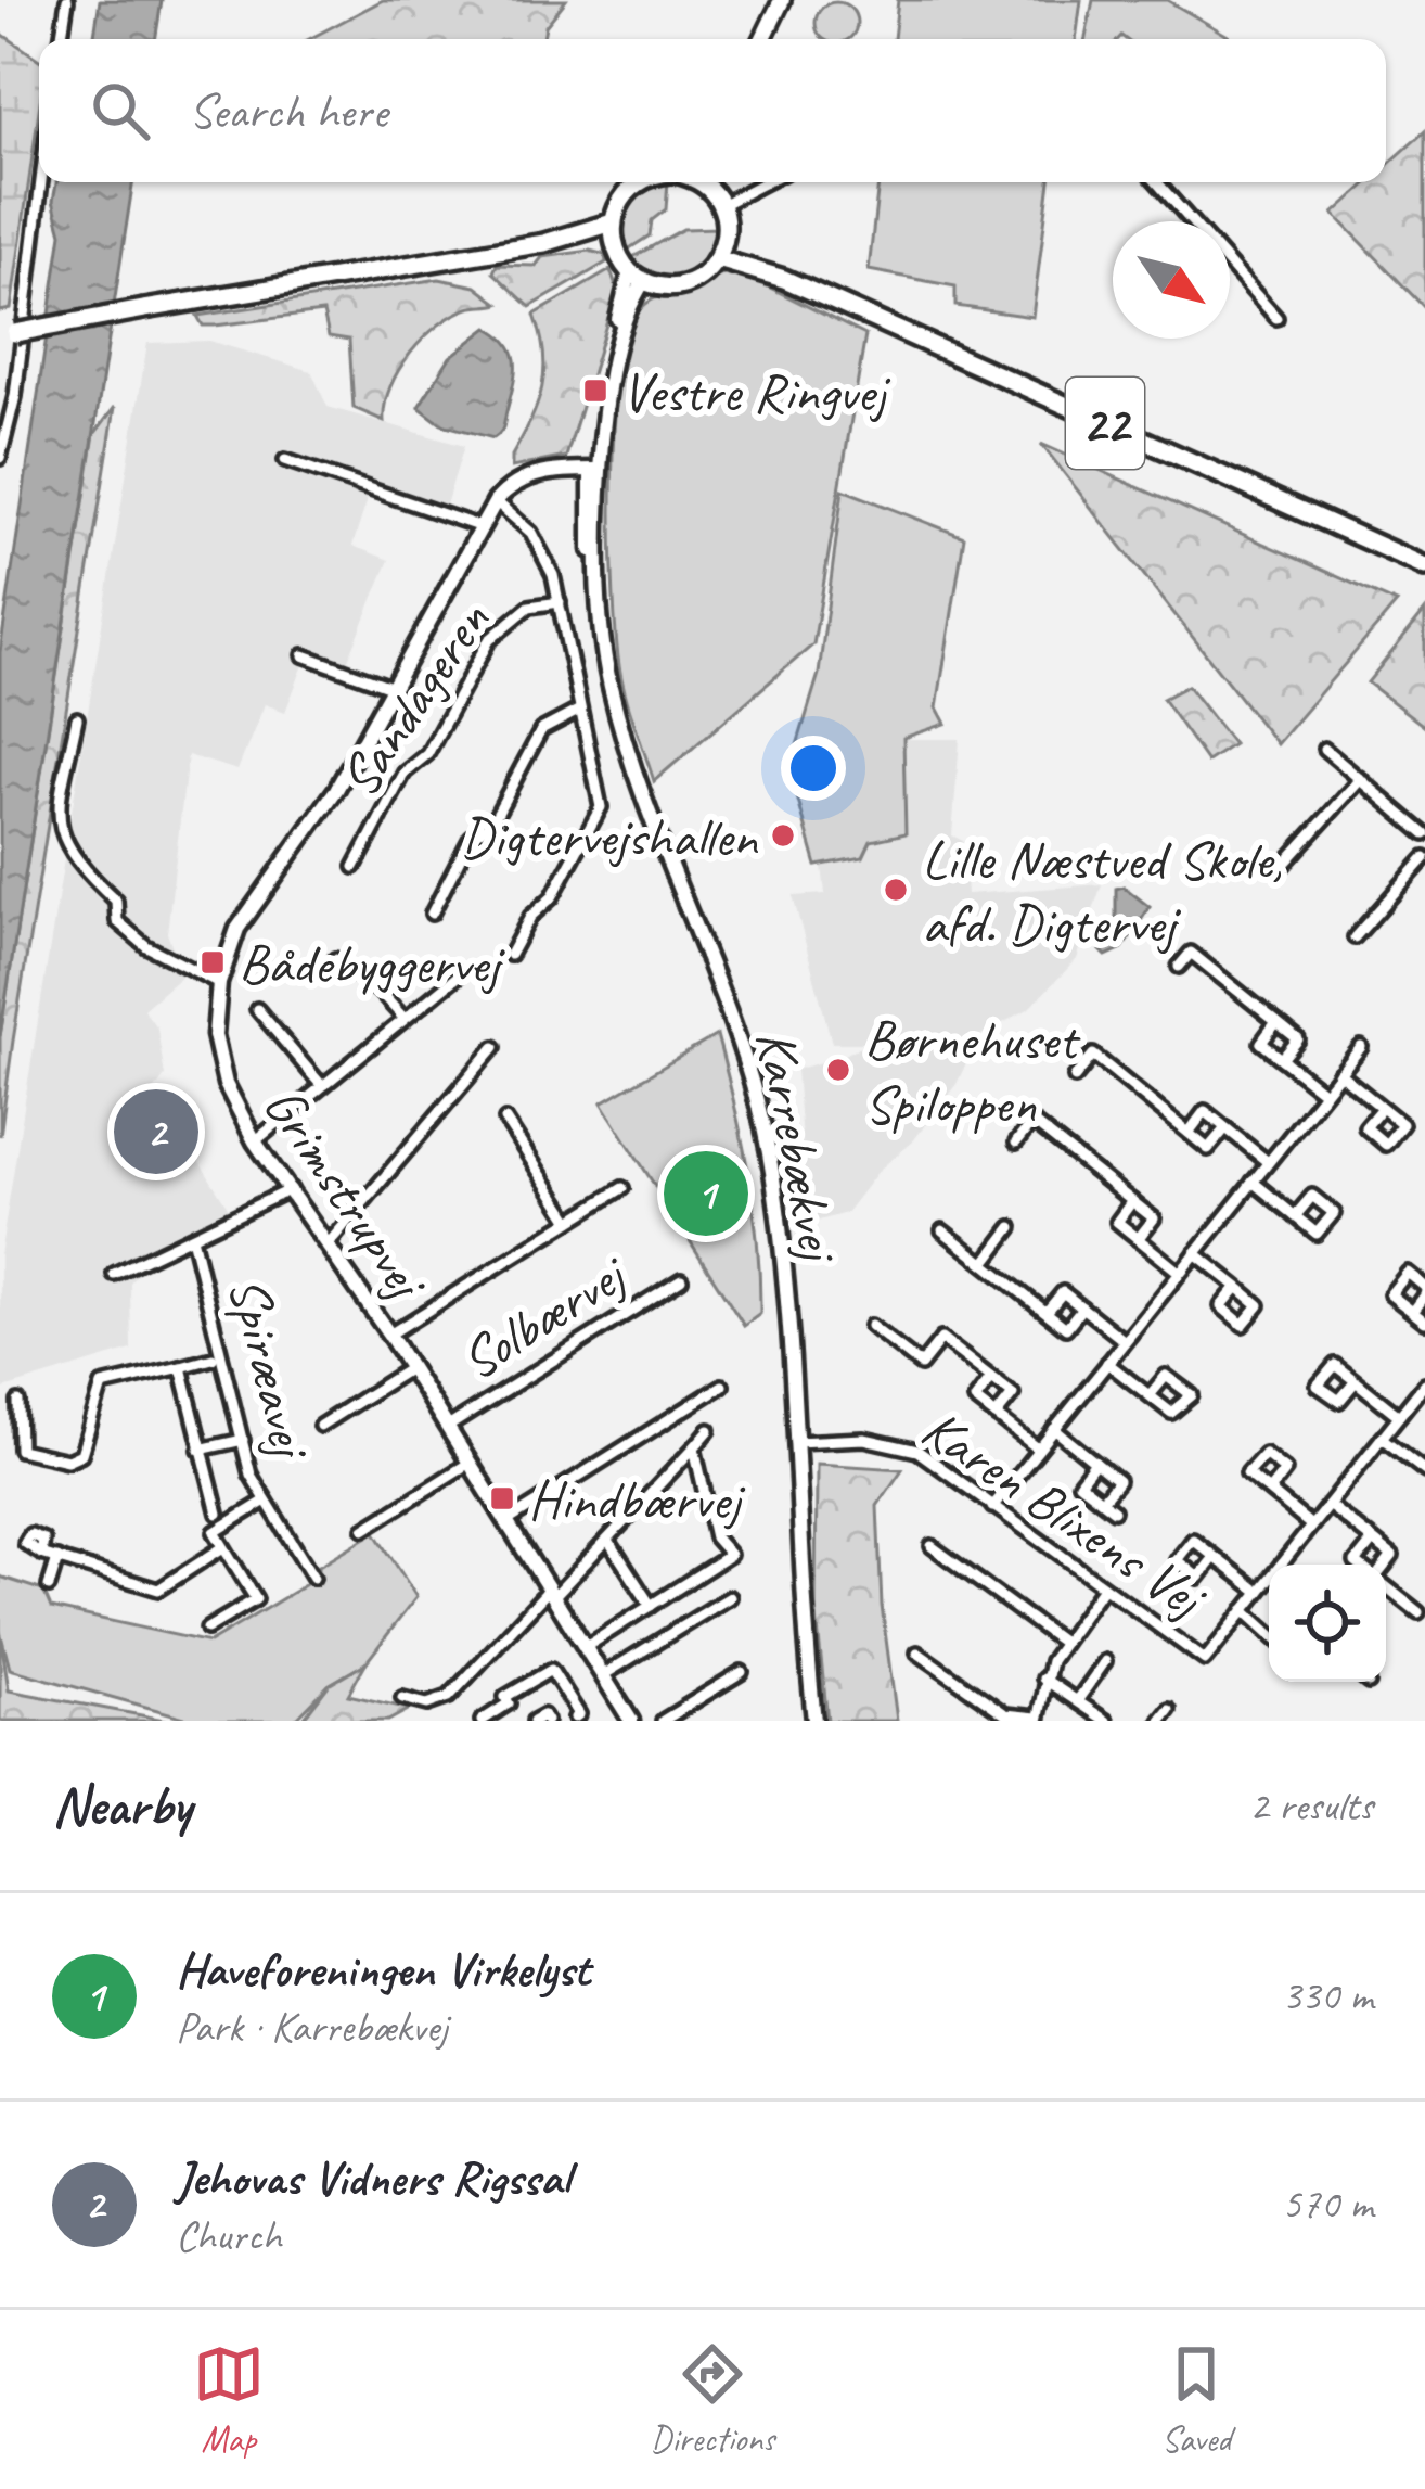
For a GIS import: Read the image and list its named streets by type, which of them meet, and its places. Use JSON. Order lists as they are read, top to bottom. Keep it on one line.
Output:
{"streets":{"main road":["22"],"street":["Sandageren","Karrebækvej","Grimstrupvej","Solbærvej","Spiræavej","Karen Blixens Vej"]},"crossings":[["Sandageren","Grimstrupvej"],["Karrebækvej","Grimstrupvej"],["Karrebækvej","Karen Blixens Vej"],["Grimstrupvej","Solbærvej"],["Grimstrupvej","Spiræavej"]],"places":{"transit":["Vestre Ringvej","Bådebyggervej","Hindbærvej"],"other":["Digtervejshallen","Lille Næstved Skole, afd. Digtervej","Børnehuset Spiloppen"]},"north":"bottom right","page":{"search":"Search here","pins":["2","1"],"heading":["Nearby","2 results"],"list":[{"mark":"1","name":"Haveforeningen Virkelyst","note":"Park · Karrebækvej","value":"330 m"},{"mark":"2","name":"Jehovas Vidners Rigssal","note":"Church","value":"570 m"}],"nav":["Map","Directions","Saved"]}}
